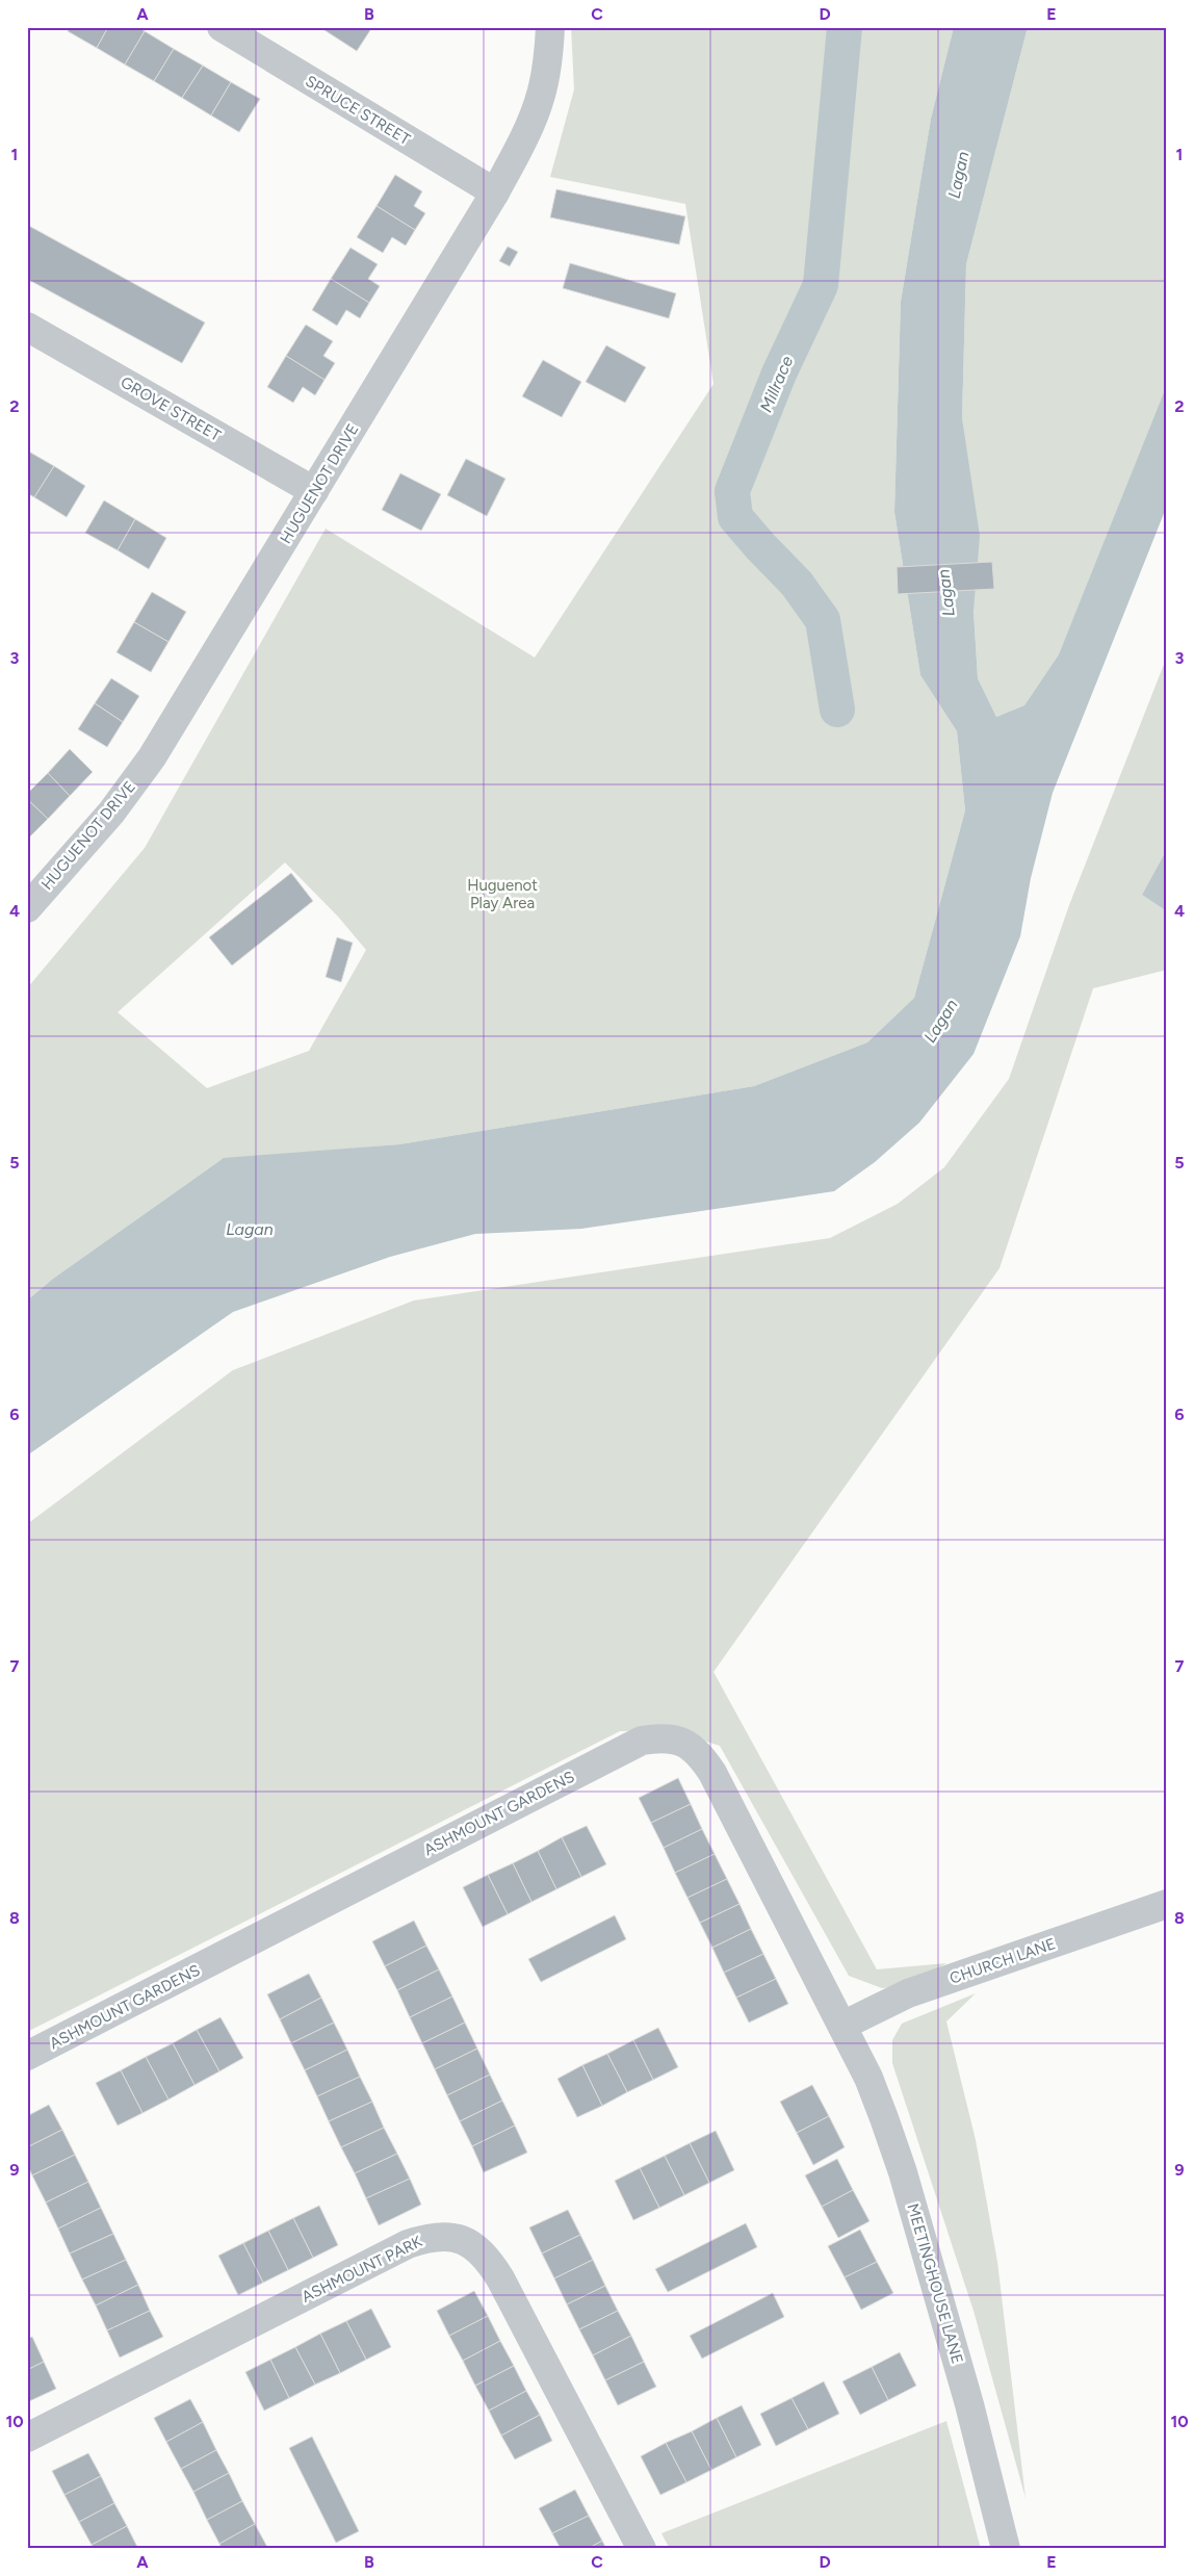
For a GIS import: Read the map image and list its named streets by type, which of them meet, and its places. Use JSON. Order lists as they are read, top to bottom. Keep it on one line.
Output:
{"streets":{"street":["SPRUCE STREET","GROVE STREET","HUGUENOT DRIVE","ASHMOUNT GARDENS","CHURCH LANE","ASHMOUNT PARK","MEETINGHOUSE LANE"]},"crossings":[["SPRUCE STREET","HUGUENOT DRIVE"],["GROVE STREET","HUGUENOT DRIVE"],["ASHMOUNT GARDENS","CHURCH LANE"],["ASHMOUNT GARDENS","MEETINGHOUSE LANE"],["CHURCH LANE","MEETINGHOUSE LANE"]],"water":["Lagan","Millrace"],"parks":["Huguenot Play Area"],"grid":{"columns":["A","B","C","D","E"],"rows":["1","2","3","4","5","6","7","8","9","10"]}}
